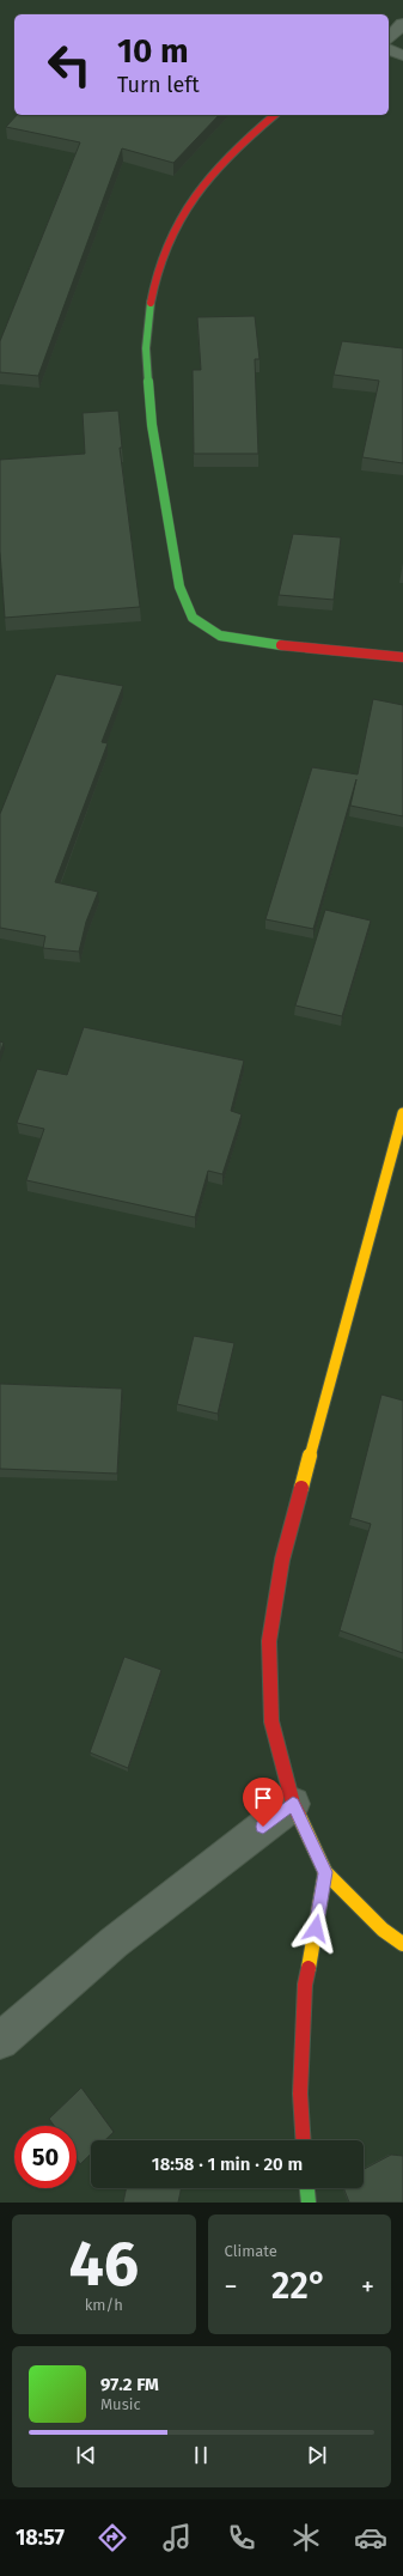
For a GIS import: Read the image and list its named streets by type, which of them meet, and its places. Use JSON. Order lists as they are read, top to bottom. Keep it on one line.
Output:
{"page":{"turn":["10 m","Turn left"],"limit":"50","trip":"18:58 · 1 min · 20 m","tile":[["46","km/h"],"Climate"],"heat":["−","22°","+"],"song":["97.2 FM","Music"],"tabs":"18:57"}}
